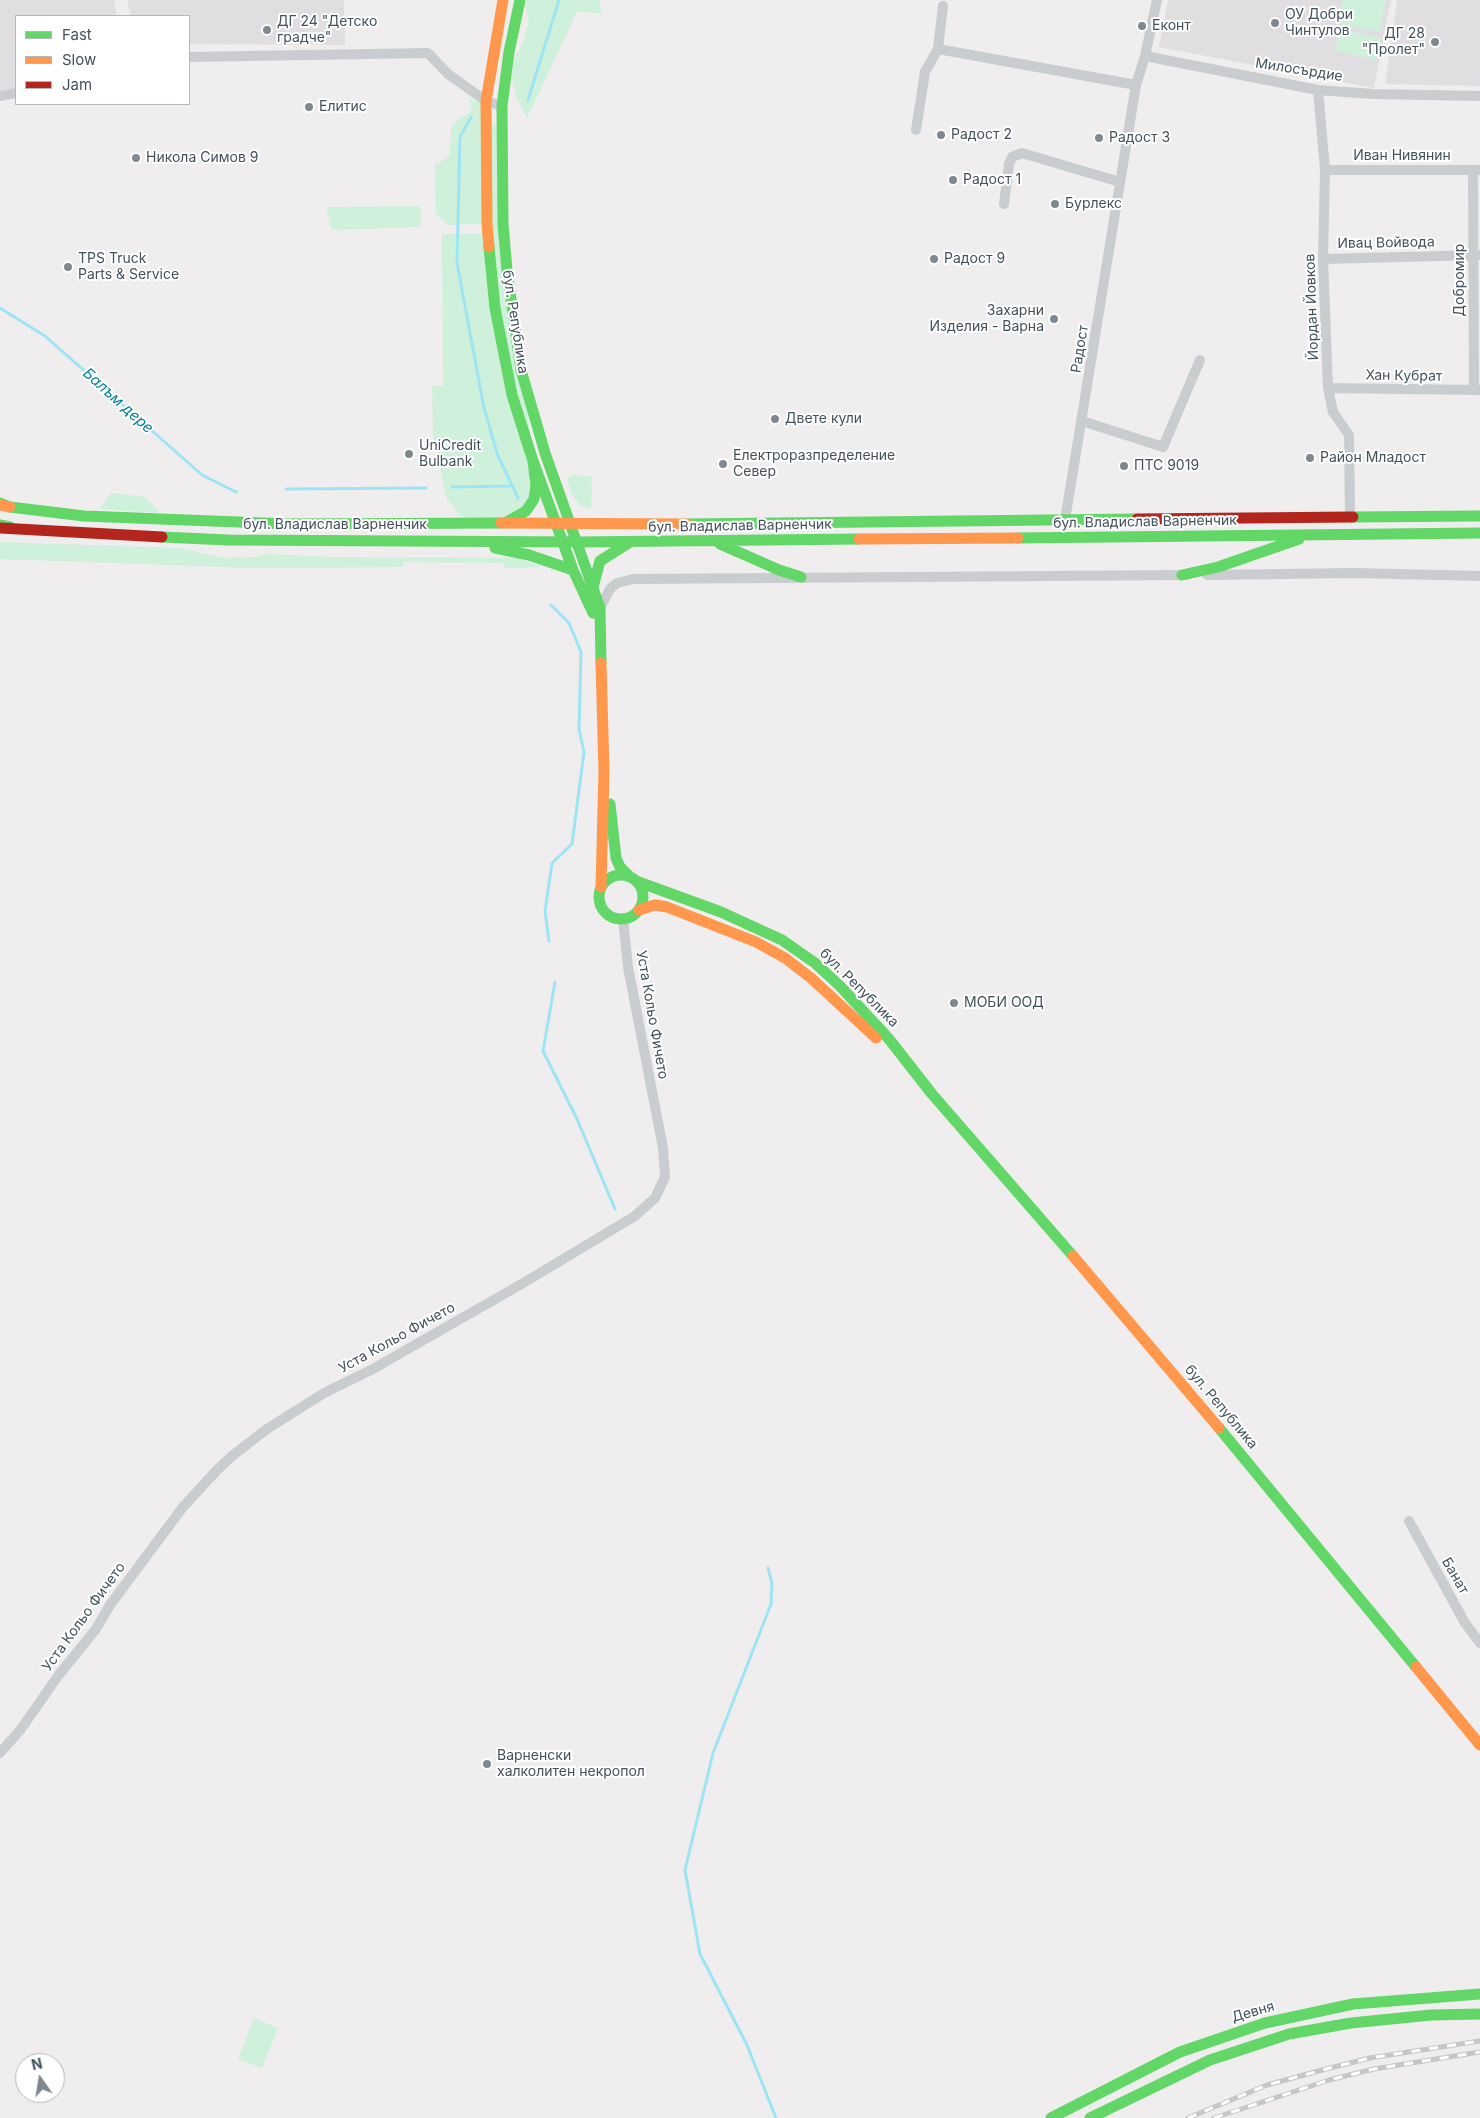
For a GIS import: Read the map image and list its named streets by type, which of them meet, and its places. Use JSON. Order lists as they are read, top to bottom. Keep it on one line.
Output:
{"streets":{"main road":["бул. Република","бул. Владислав Варненчик","Девня"],"street":["Милосърдие","Иван Нивянин","Ивац Войвода","Добромир","Йордан Йовков","Радост","Хан Кубрат","Уста Кольо Фичето","Банат"]},"crossings":[["Милосърдие","Йордан Йовков"],["Милосърдие","Радост"],["Иван Нивянин","Добромир"],["Иван Нивянин","Йордан Йовков"],["Ивац Войвода","Добромир"],["Ивац Войвода","Йордан Йовков"],["Добромир","Хан Кубрат"],["Йордан Йовков","Хан Кубрат"],["Йордан Йовков","бул. Владислав Варненчик"],["бул. Република","бул. Владислав Варненчик"],["бул. Република","Уста Кольо Фичето"],["Радост","бул. Владислав Варненчик"]],"water":["Балъм дере"],"places":["ОУ Добри Чинтулов","Еконт","ДГ 24 \"Детско градче\"","ДГ 28 \"Пролет\"","Елитис","Радост 2","Радост 3","Никола Симов 9","Радост 1","Бурлекс","Радост 9","TPS Truck Parts & Service","Захарни Изделия - Варна","Двете кули","UniCredit Bulbank","Район Младост","Електроразпределение Север","ПТС 9019","МОБИ ООД","Варненски халколитен некропол"],"legend":["Fast","Slow","Jam"],"north":"top"}
